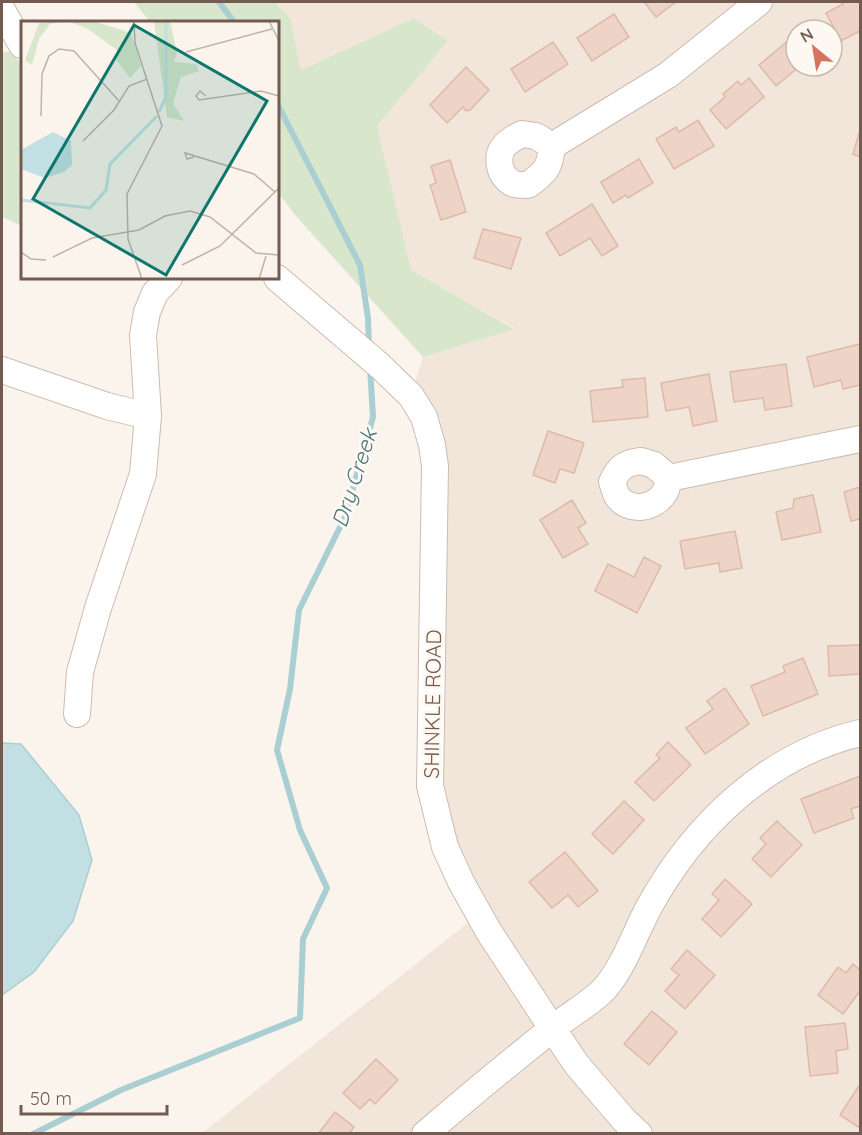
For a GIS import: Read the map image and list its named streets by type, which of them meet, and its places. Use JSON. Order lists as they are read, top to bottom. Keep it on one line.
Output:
{"streets":{"street":["SHINKLE ROAD"]},"water":["Dry Creek"],"scale_bar":"50 m","north":"top left"}
